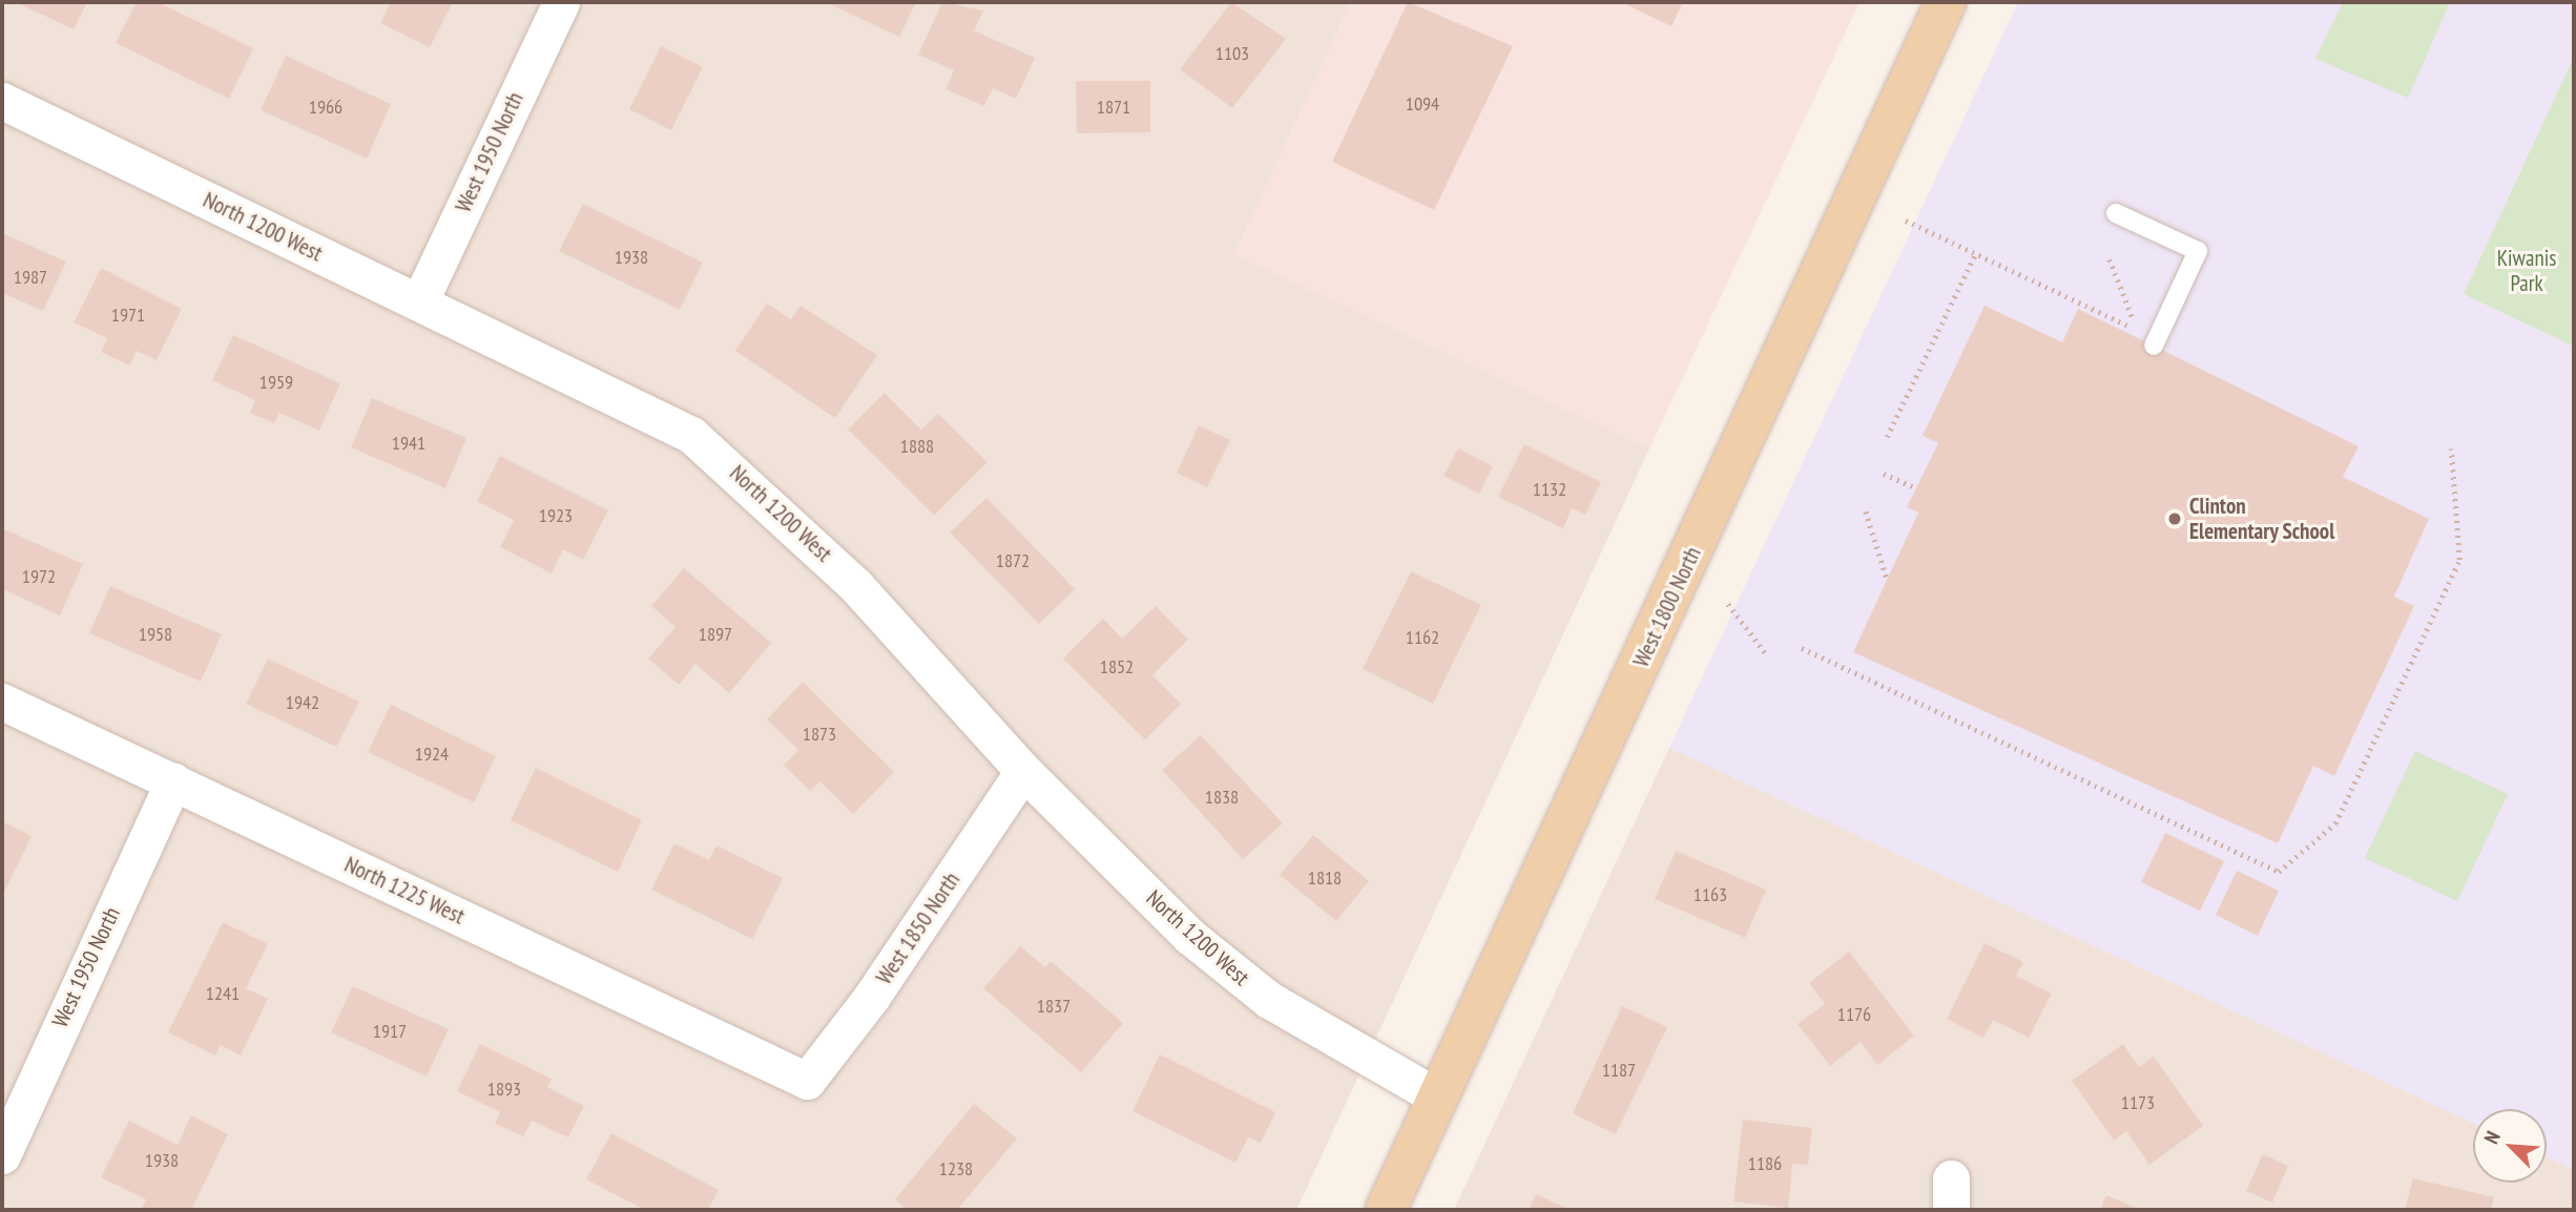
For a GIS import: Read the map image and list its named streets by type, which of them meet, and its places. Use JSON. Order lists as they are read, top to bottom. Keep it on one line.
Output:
{"streets":{"main road":["West 1800 North"],"street":["West 1950 North","North 1200 West","North 1225 West","West 1850 North"]},"crossings":[["West 1950 North","North 1200 West"],["West 1950 North","North 1225 West"],["North 1200 West","West 1800 North"],["North 1200 West","West 1850 North"],["North 1225 West","West 1850 North"]],"parks":["Kiwanis Park"],"places":["Clinton Elementary School"],"house_numbers":["1103","1094","1966","1871","1938","1987","1971","1959","1941","1888","1132","1923","1872","1972","1958","1897","1162","1852","1942","1873","1924","1838","1818","1163","1241","1837","1176","1917","1187","1893","1173","1938","1186","1238"],"north":"top left"}
